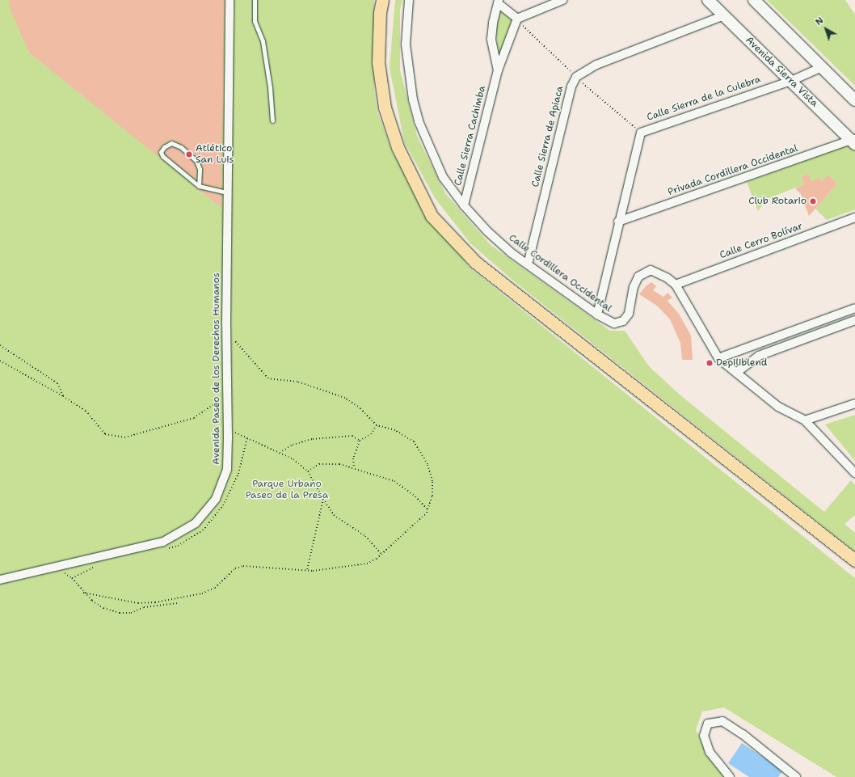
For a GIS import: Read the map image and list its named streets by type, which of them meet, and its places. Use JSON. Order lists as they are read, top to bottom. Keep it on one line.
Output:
{"streets":{"main road":["Avenida Sierra Vista"],"street":["Calle Sierra de la Culebra","Calle Sierra Cachimba","Calle Sierra de Apiaca","Privada Cordillera Occidental","Calle Cerro Bolívar","Calle Cordillera Occidental","Avenida Paseo de los Derechos Humanos"]},"crossings":[["Avenida Sierra Vista","Calle Sierra de la Culebra"],["Avenida Sierra Vista","Calle Sierra de Apiaca"],["Avenida Sierra Vista","Privada Cordillera Occidental"],["Calle Sierra de la Culebra","Privada Cordillera Occidental"],["Calle Sierra de la Culebra","Calle Cordillera Occidental"],["Calle Sierra Cachimba","Calle Cordillera Occidental"],["Calle Sierra de Apiaca","Calle Cordillera Occidental"],["Calle Cerro Bolívar","Calle Cordillera Occidental"]],"parks":["Parque Urbano Paseo de la Presa"],"places":["Atlético San Luis","Club Rotario","Depiliblend"],"north":"top left"}
